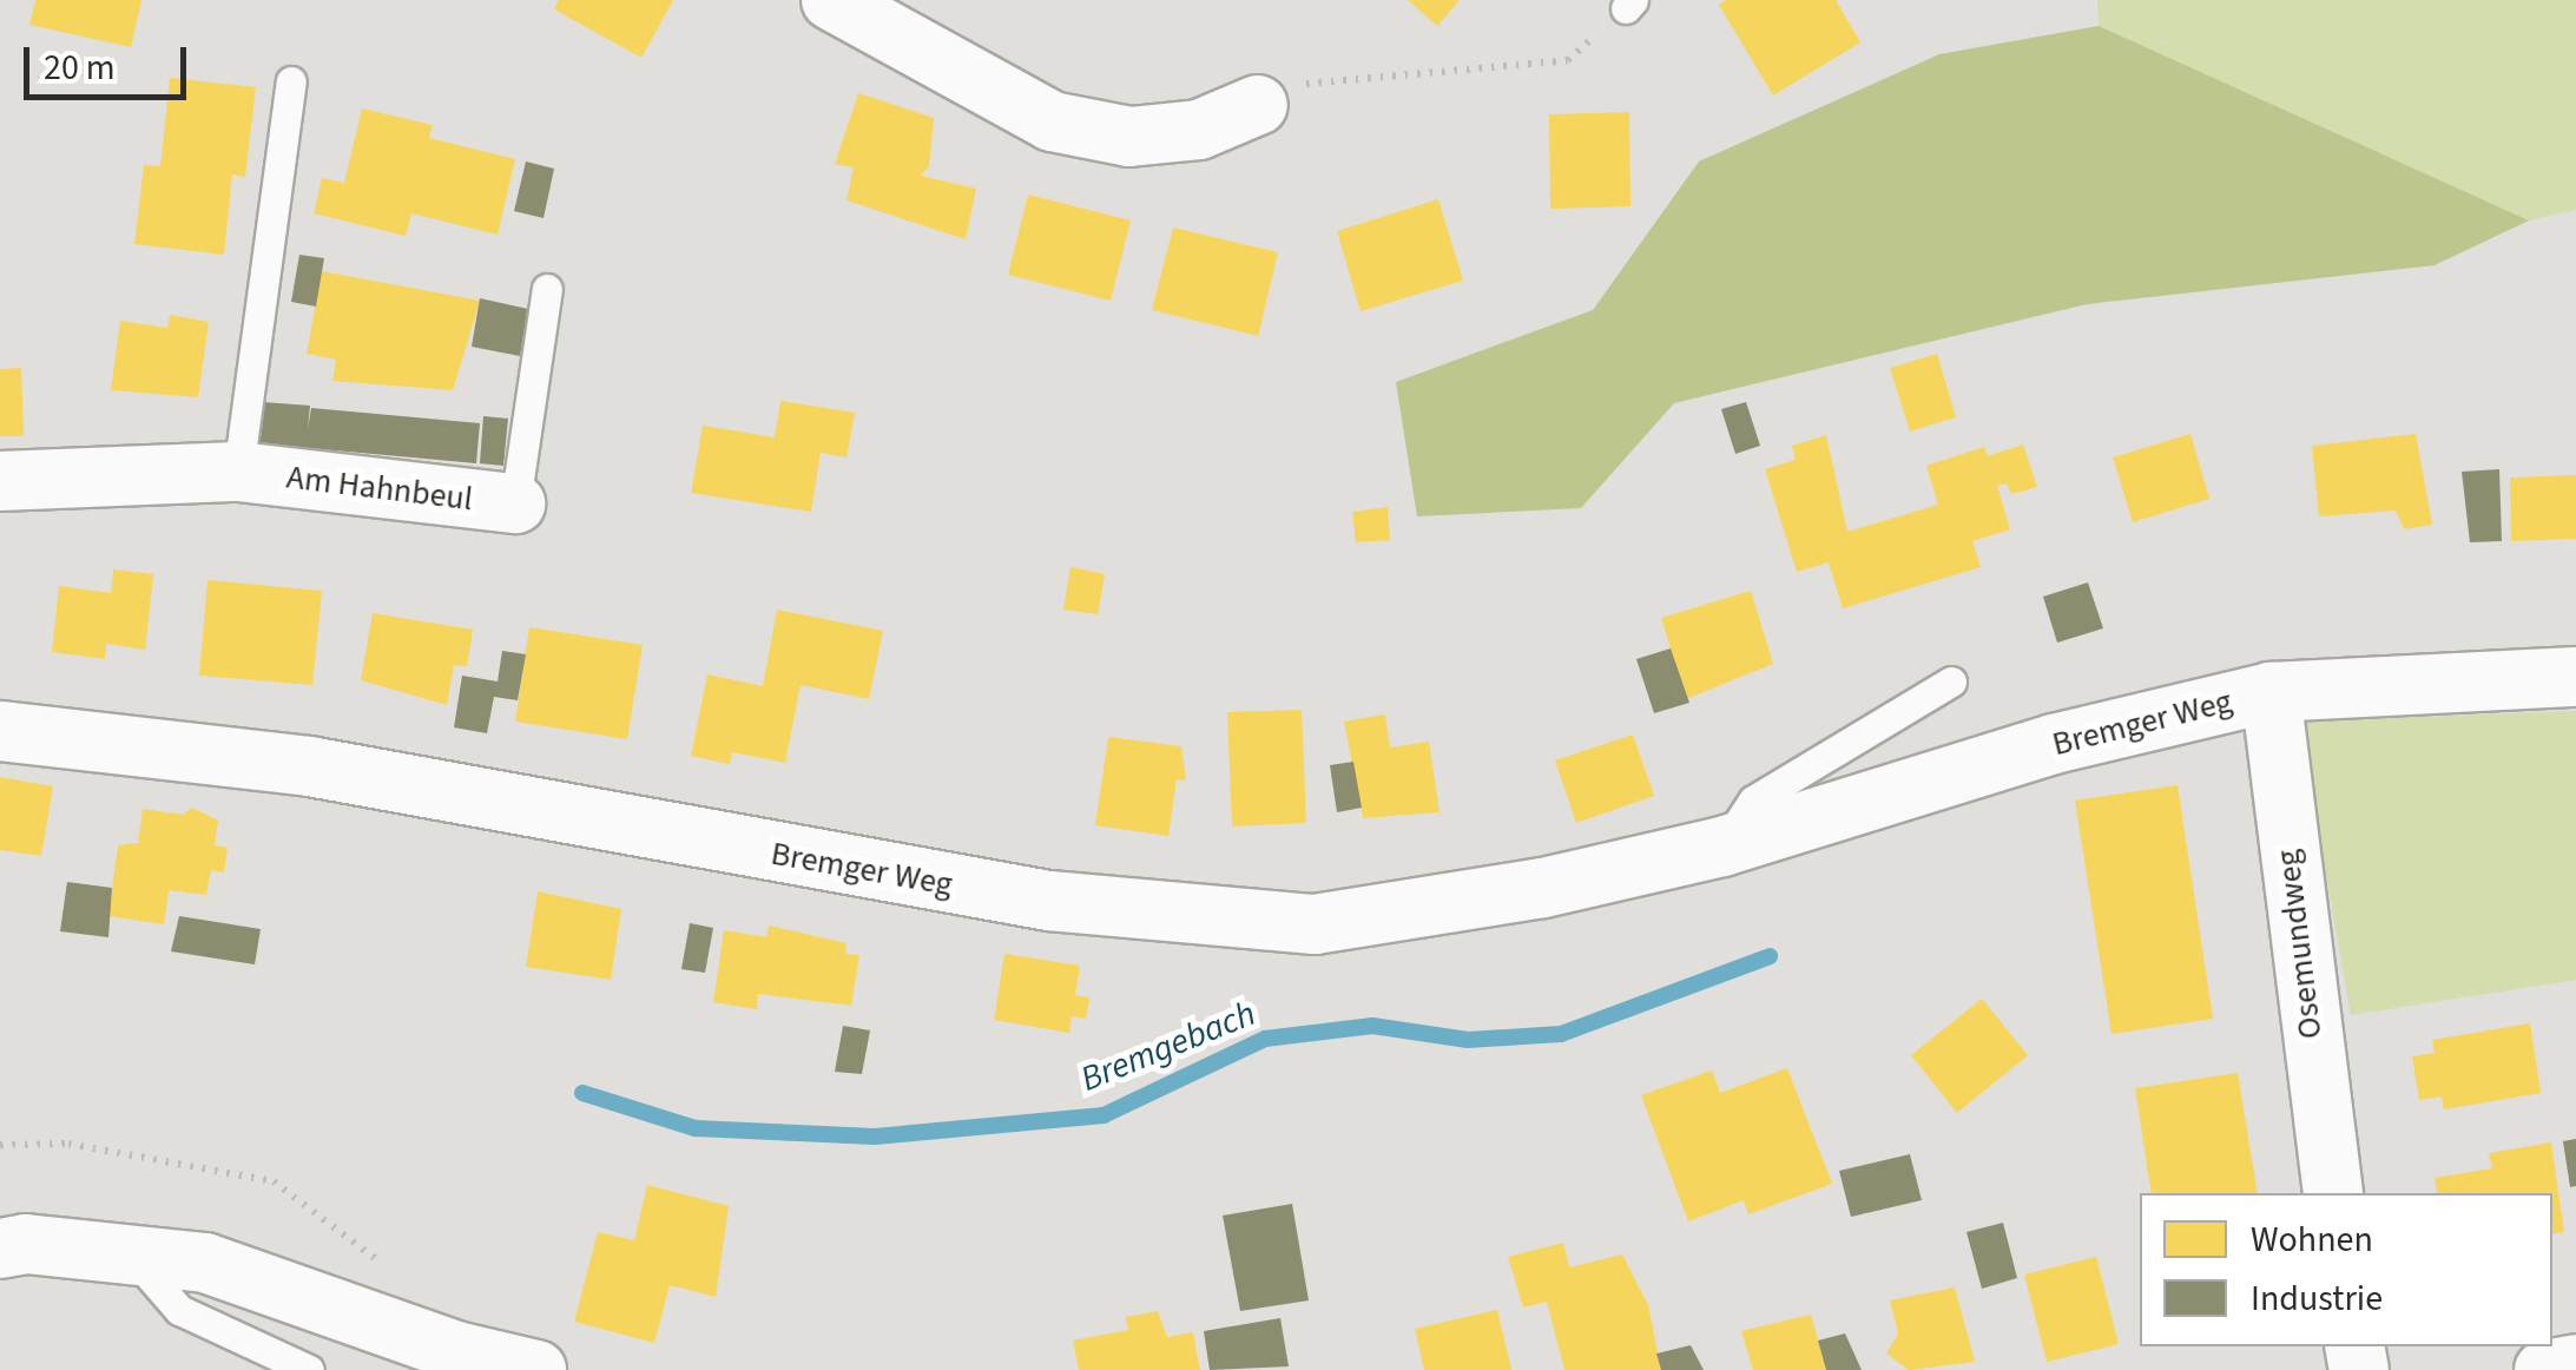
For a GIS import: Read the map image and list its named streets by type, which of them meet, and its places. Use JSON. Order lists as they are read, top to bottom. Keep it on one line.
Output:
{"streets":{"street":["Am Hahnbeul","Bremger Weg","Osemundweg"]},"crossings":[["Bremger Weg","Osemundweg"]],"water":["Bremgebach"],"legend":["Wohnen","Industrie"],"scale_bar":"20 m"}
